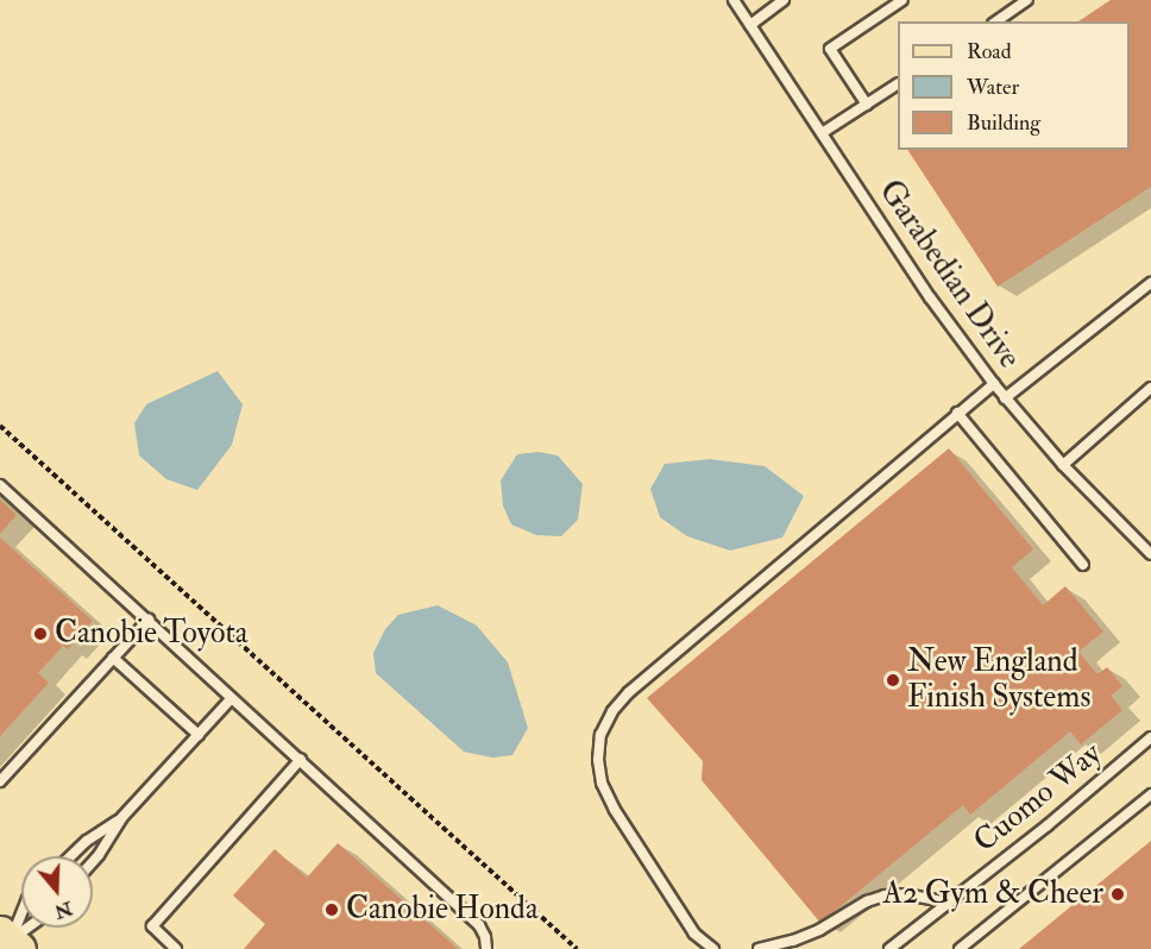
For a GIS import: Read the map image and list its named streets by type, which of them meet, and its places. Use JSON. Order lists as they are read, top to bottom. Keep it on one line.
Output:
{"streets":{"lane":["Garabedian Drive","Cuomo Way"]},"places":["Canobie Toyota","New England Finish Systems","A2 Gym & Cheer","Canobie Honda"],"legend":["Road","Water","Building"],"north":"bottom"}
